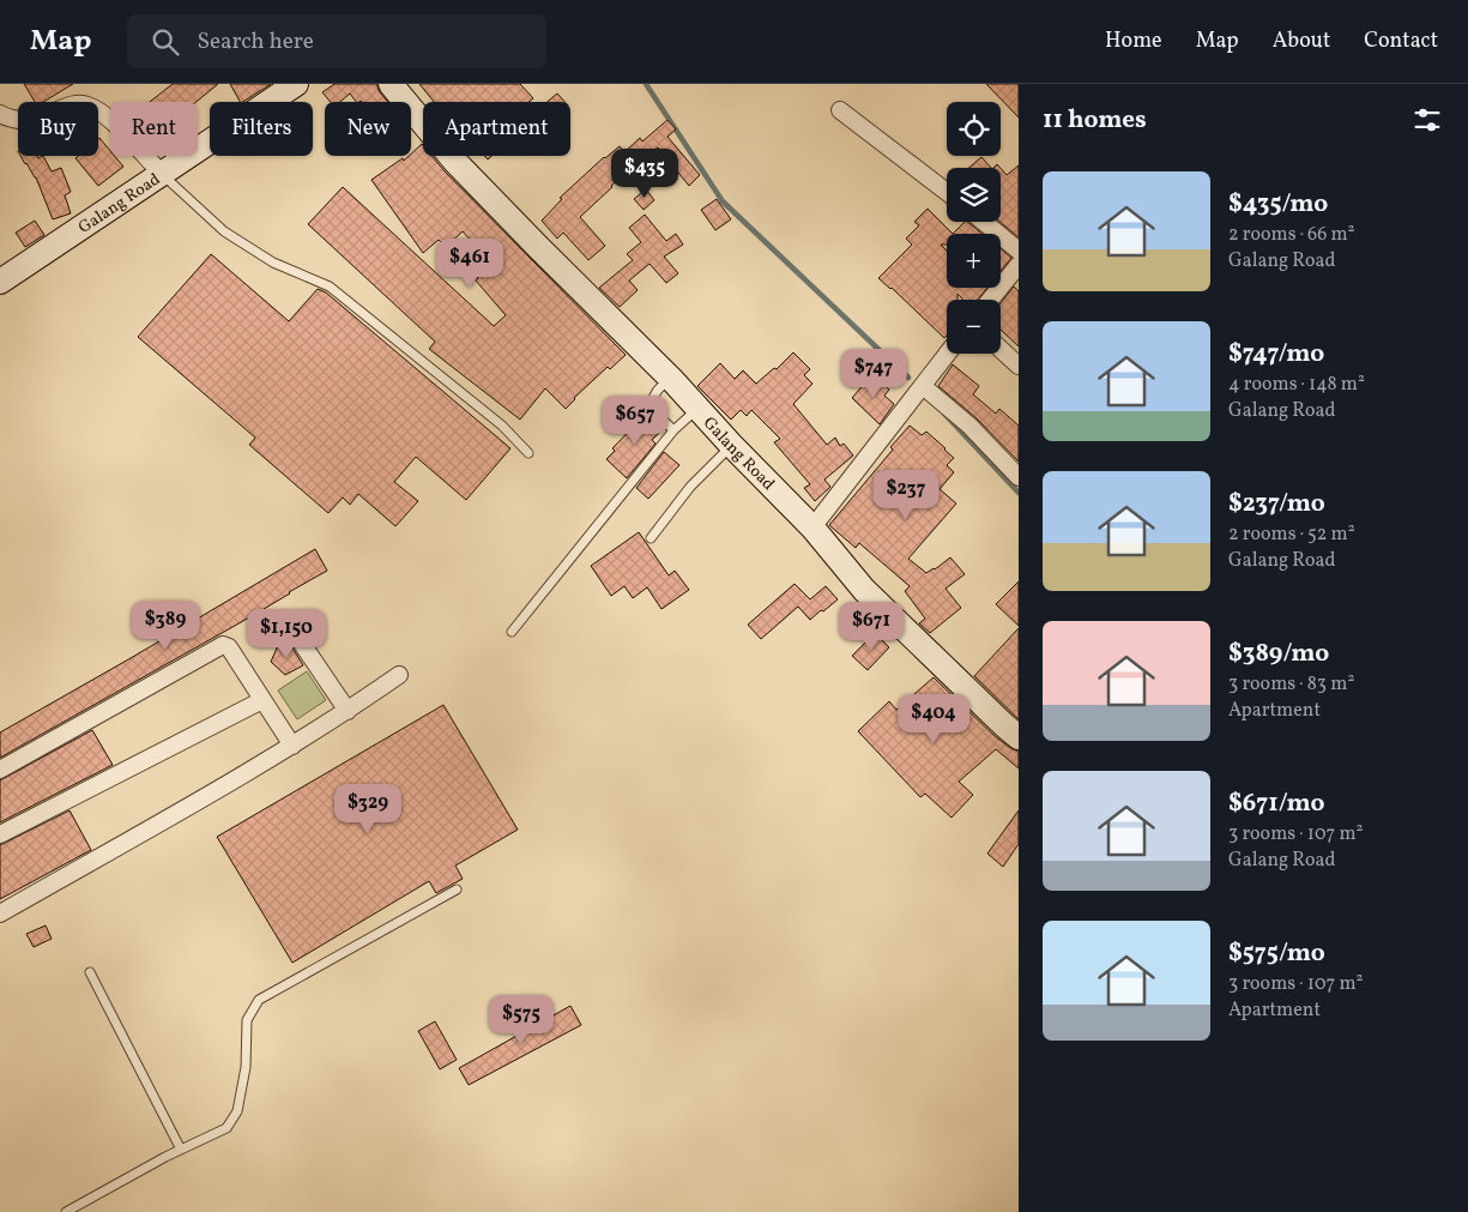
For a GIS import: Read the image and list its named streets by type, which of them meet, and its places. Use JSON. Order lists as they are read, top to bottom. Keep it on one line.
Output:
{"streets":{"street":["Galang Road"]},"page":{"header":"Map","search":"Search here","nav":["Home","Map","About","Contact"],"heading":"11 homes","map_buttons":["+","−"],"chip":["Buy","Rent","Filters","New","Apartment"],"price":["$435","$461","$747","$657","$237","$389","$671","$1,150","$404","$329","$575"],"list":[{"name":"$435/mo","note":"2 rooms · 66 m² · Galang Road"},{"name":"$747/mo","note":"4 rooms · 148 m² · Galang Road"},{"name":"$237/mo","note":"2 rooms · 52 m² · Galang Road"},{"name":"$389/mo","note":"3 rooms · 83 m² · Apartment"},{"name":"$671/mo","note":"3 rooms · 107 m² · Galang Road"},{"name":"$575/mo","note":"3 rooms · 107 m² · Apartment"}]}}
